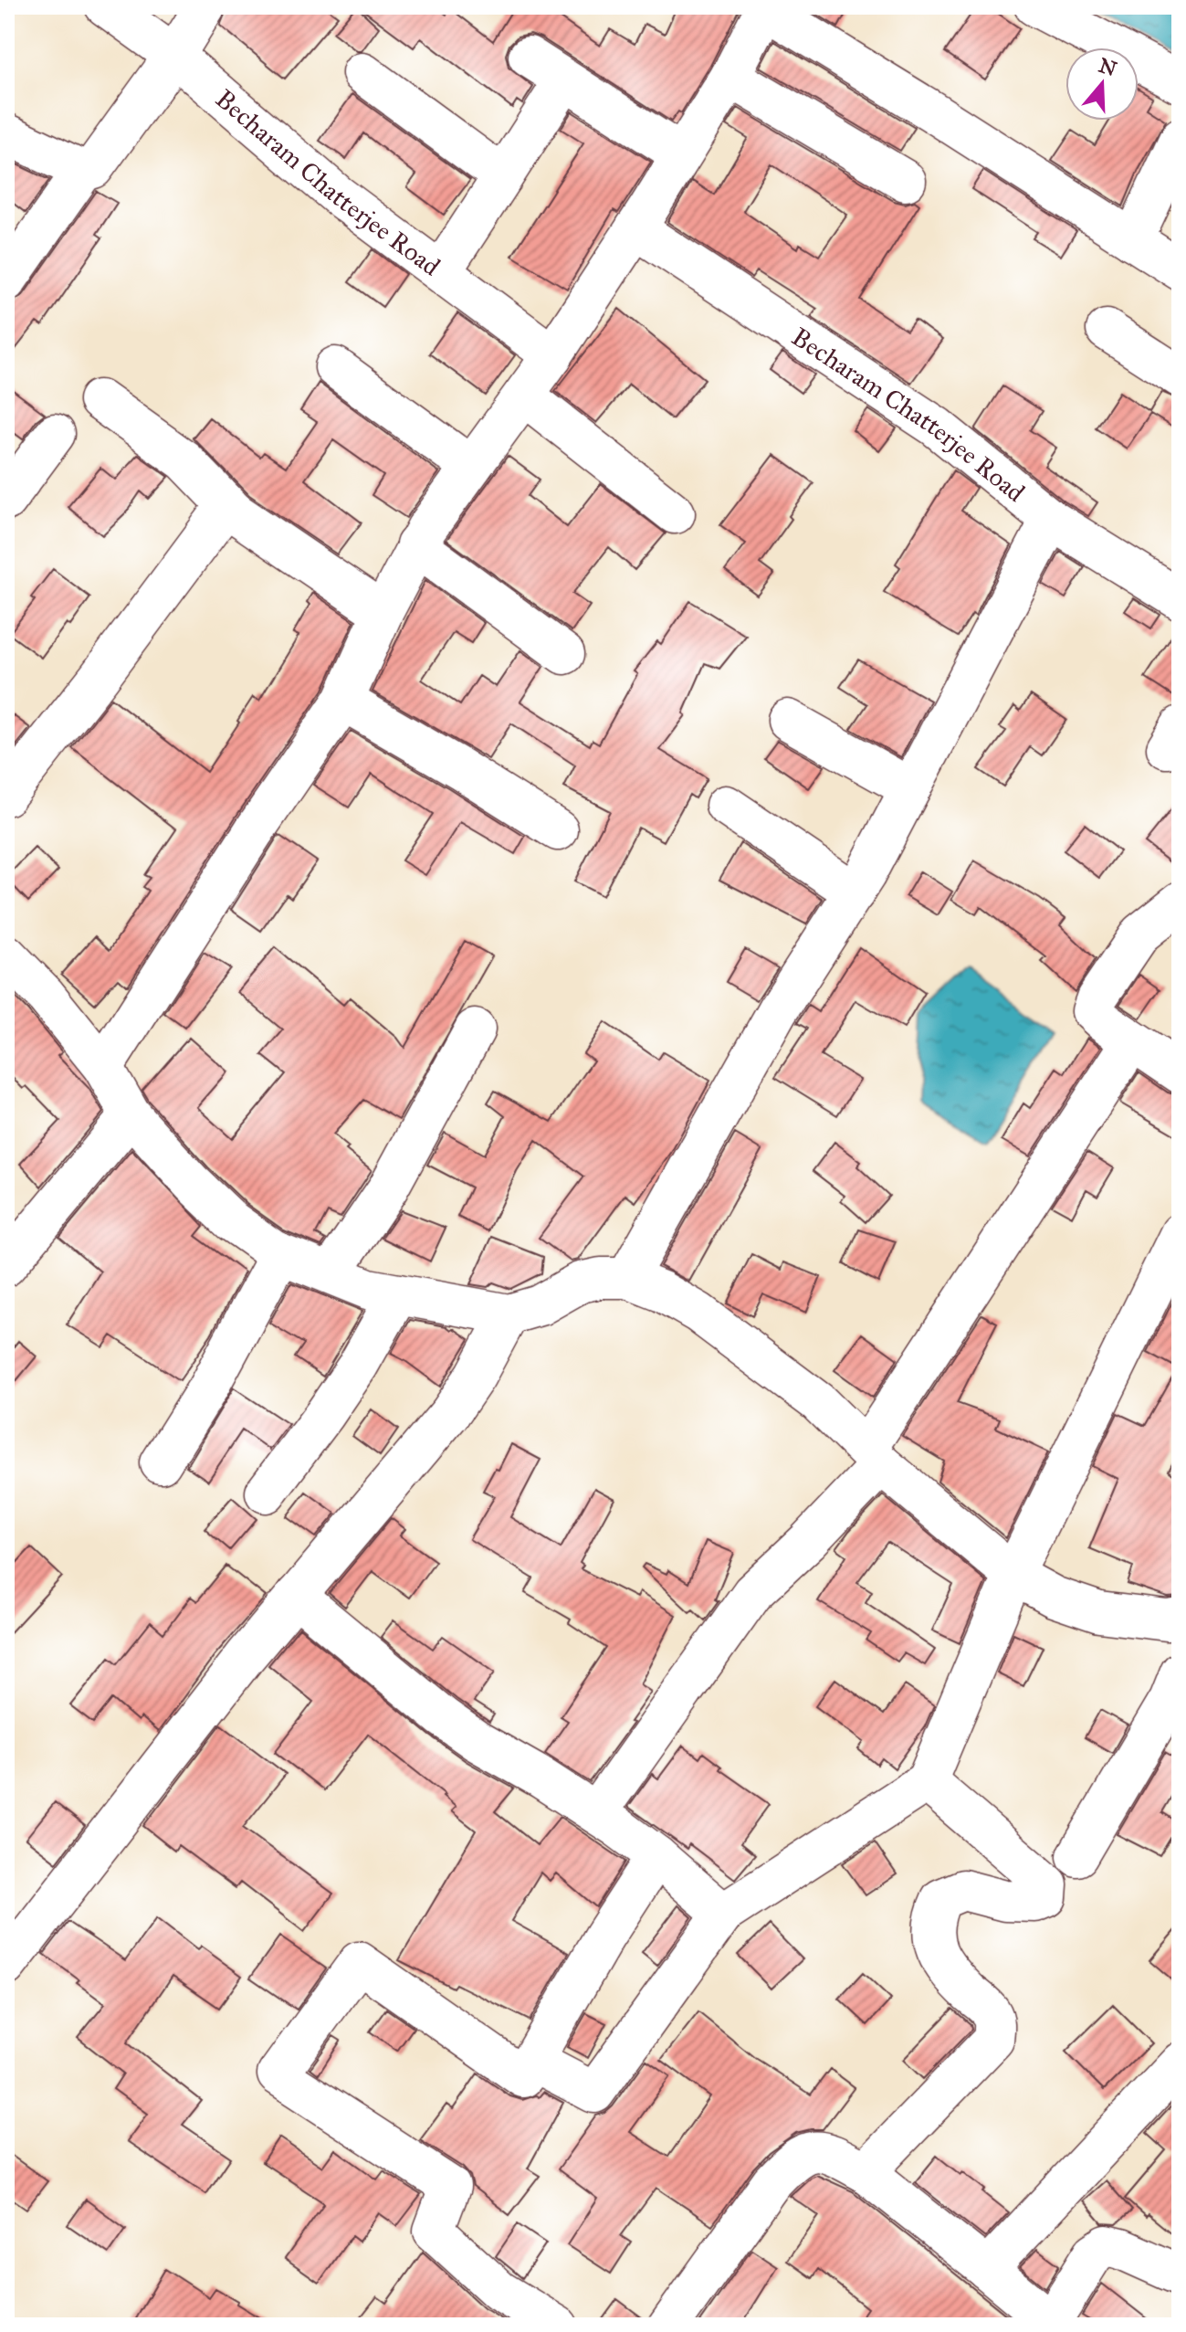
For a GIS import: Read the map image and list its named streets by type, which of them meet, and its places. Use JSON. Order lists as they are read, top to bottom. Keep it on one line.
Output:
{"streets":{"street":["Becharam Chatterjee Road"]},"north":"top"}
